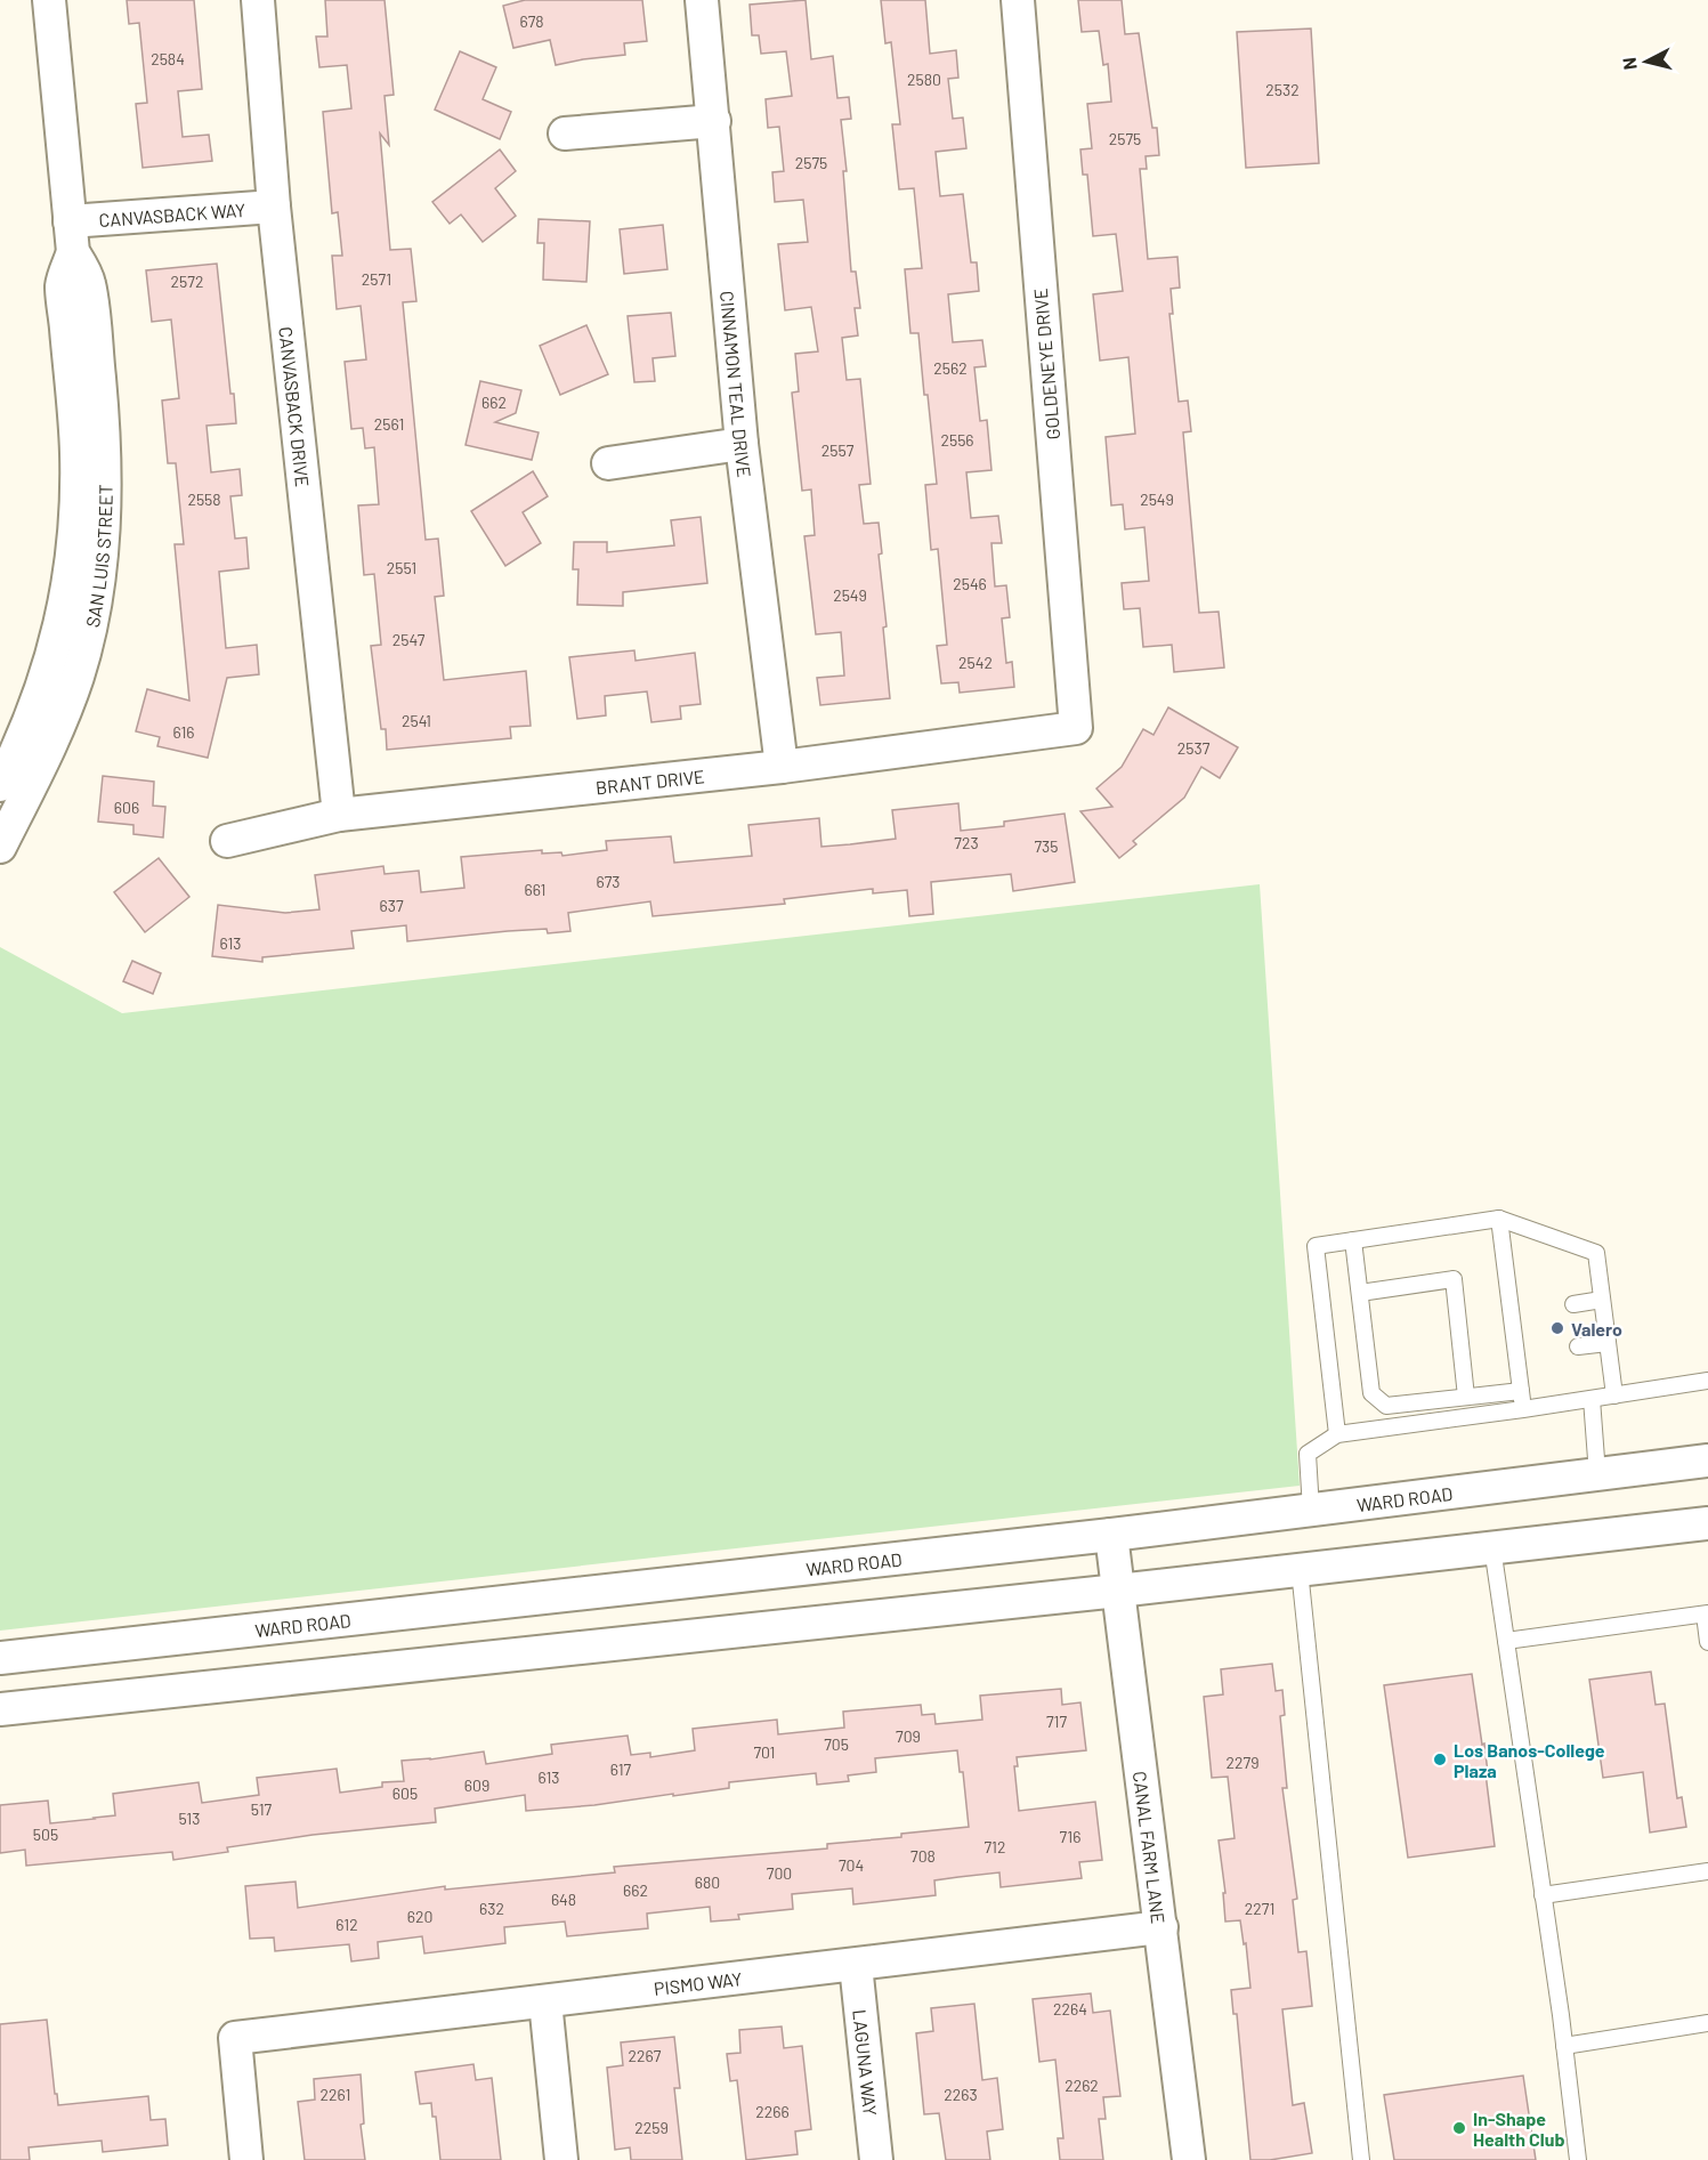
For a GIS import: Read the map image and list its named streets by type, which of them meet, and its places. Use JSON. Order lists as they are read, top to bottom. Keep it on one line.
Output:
{"streets":{"street":["CANVASBACK WAY","GOLDENEYE DRIVE","CINNAMON TEAL DRIVE","CANVASBACK DRIVE","SAN LUIS STREET","BRANT DRIVE","WARD ROAD","CANAL FARM LANE","PISMO WAY","LAGUNA WAY"]},"crossings":[["CANVASBACK WAY","CANVASBACK DRIVE"],["CANVASBACK WAY","SAN LUIS STREET"],["GOLDENEYE DRIVE","BRANT DRIVE"],["CINNAMON TEAL DRIVE","BRANT DRIVE"],["CANVASBACK DRIVE","BRANT DRIVE"],["WARD ROAD","CANAL FARM LANE"],["CANAL FARM LANE","PISMO WAY"],["PISMO WAY","LAGUNA WAY"]],"places":["Valero","Los Banos-College Plaza","In-Shape Health Club"],"house_numbers":["678","2584","2580","2532","2575","2575","2571","2572","2562","662","2561","2556","2557","2558","2549","2551","2546","2549","2547","2542","2541","616","2537","606","723","735","673","661","637","613","717","709","705","701","2279","617","613","609","605","517","513","505","716","712","708","704","700","680","662","648","632","2271","620","612","2264","2267","2262","2261","2263","2266","2259"],"north":"left"}
